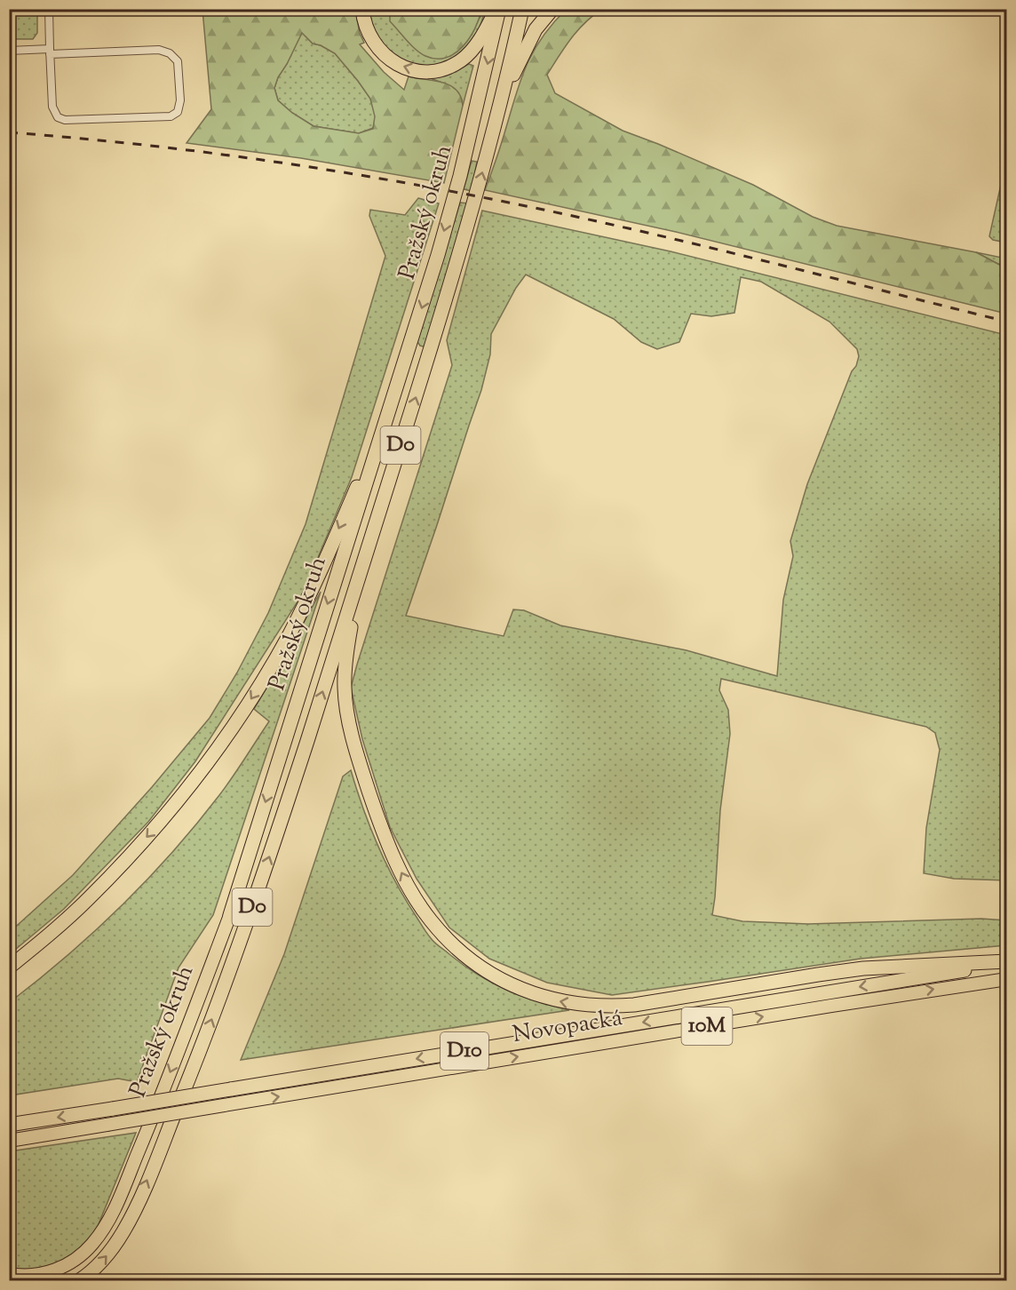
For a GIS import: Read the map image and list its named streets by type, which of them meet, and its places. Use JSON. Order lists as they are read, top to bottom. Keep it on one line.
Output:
{"streets":{"highway":["Pražský okruh","D0","10M","Novopacká","D10"]}}
